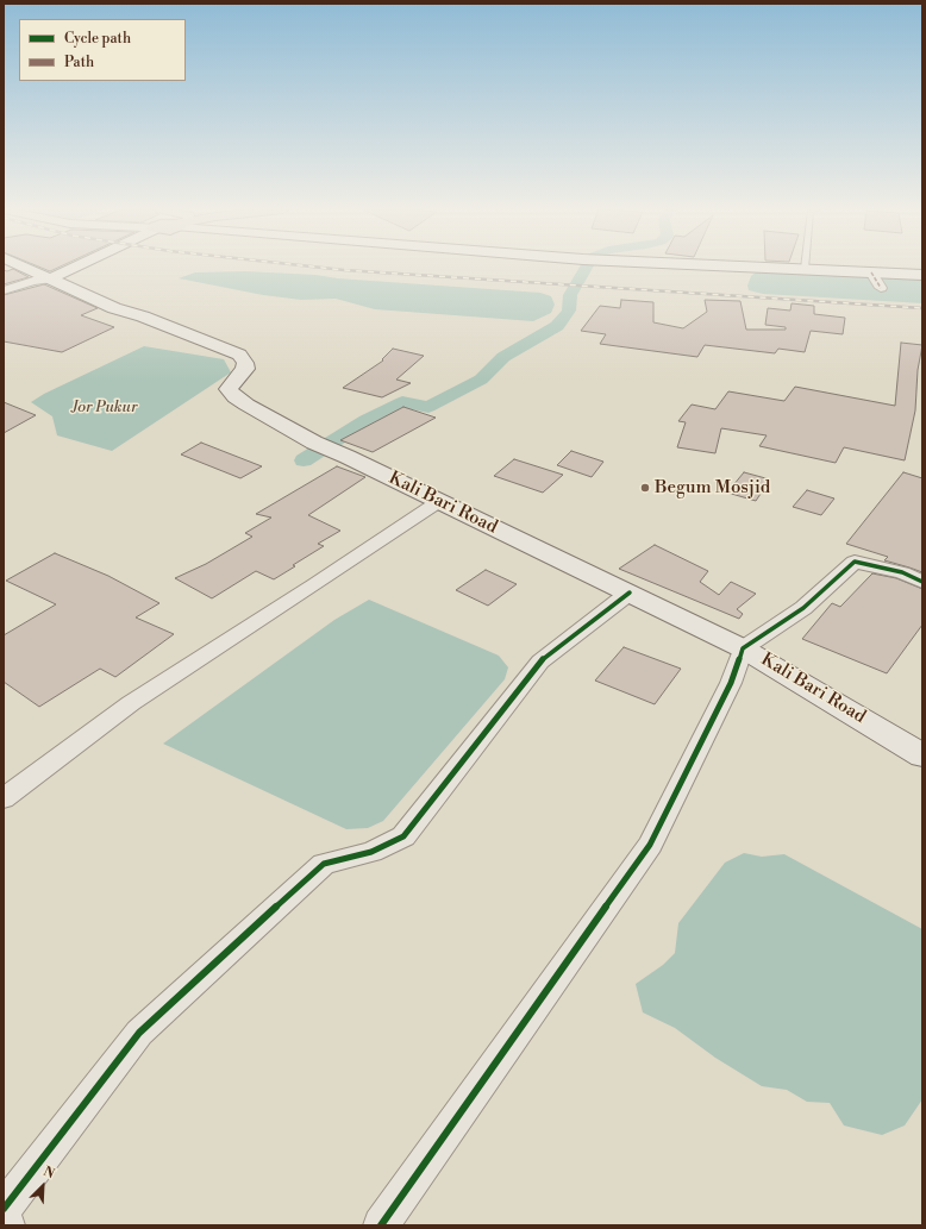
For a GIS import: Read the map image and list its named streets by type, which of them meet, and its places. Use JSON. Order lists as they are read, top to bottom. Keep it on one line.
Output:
{"streets":{"main road":["Kali Bari Road"]},"water":["Jor Pukur"],"places":["Begum Mosjid"],"legend":["Cycle path","Path"],"north":"top right"}
